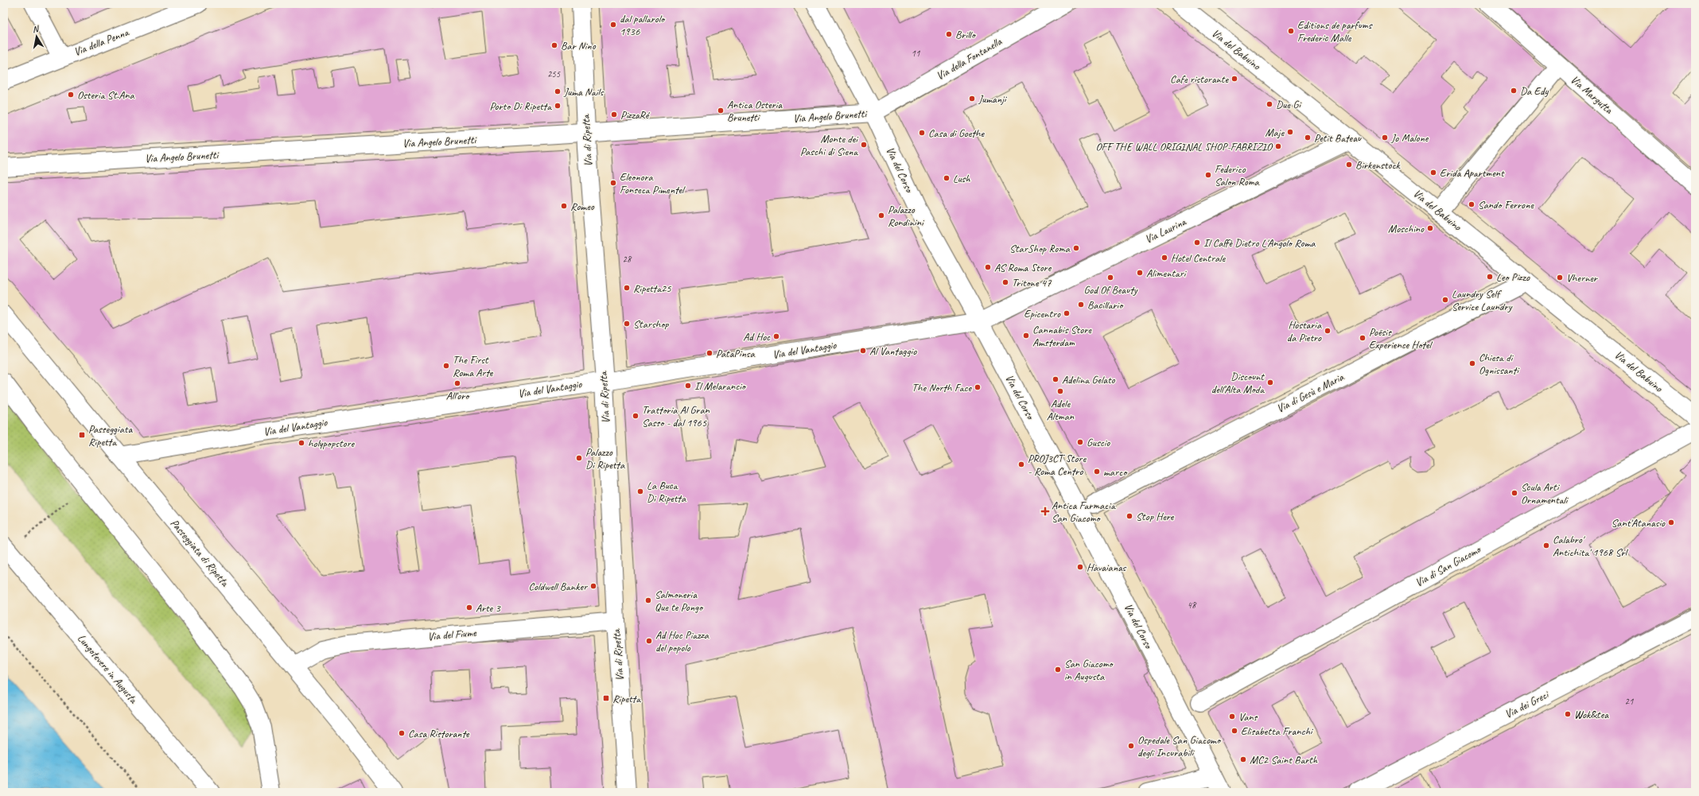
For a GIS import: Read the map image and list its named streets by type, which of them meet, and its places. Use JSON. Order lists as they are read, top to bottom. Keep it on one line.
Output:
{"streets":{"street":["Via della Penna","Via del Babuino","Via della Fontanella","Via Margutta","Via Angelo Brunetti","Via di Ripetta","Via del Corso","Via Laurina","Via del Vantaggio","Via di Gesù e Maria","Passeggiata di Ripetta","Via di San Giacomo","Via del Fiume","Lungotevere in Augusta","Via dei Greci"]},"crossings":[["Via del Babuino","Via Laurina"],["Via del Babuino","Via di Gesù e Maria"],["Via della Fontanella","Via Angelo Brunetti"],["Via della Fontanella","Via del Corso"],["Via Angelo Brunetti","Via di Ripetta"],["Via Angelo Brunetti","Via del Corso"],["Via di Ripetta","Via del Vantaggio"],["Via di Ripetta","Via del Fiume"],["Via del Corso","Via Laurina"],["Via del Corso","Via del Vantaggio"],["Via Laurina","Via del Vantaggio"],["Via del Vantaggio","Passeggiata di Ripetta"],["Passeggiata di Ripetta","Via del Fiume"]],"places":{"other":["dal pallarolo 1936","Editions de parfums Frederic Malle","Brillo","Bar Nino","Cafe ristorante","Da Edy","Juma Nails","Osteria St.Ana","Jumanji","Due Gi","Porto Di Ripetta","Antica Osteria Brunetti","PizzaRé","Maje","Casa di Goethe","Petit Bateau","Jo Malone","Monte dei Paschi di Siena","OFF THE WALL ORIGINAL SHOP-FABRIZIO","Birkenstock","Erida Apartment","Federico Salon Roma","Lush","Eleonora Fonseca Pimentel","Sando Ferrone","Romeo","Palazzo Rondinini","Moschino","Il Caffè Dietro L'Angolo Roma","StarShop Roma","Hotel Centrale","AS Roma Store","Alimentari","Leo Pizzo","God Of Beauty","Vherner","Tritone 47","Ripetta25","Laundry Self Service Laundry","Bacillario","Epicentro","Starshop","Hostaria da Pietro","Cannabis Store Amsterdam","Ad Hoc","Poēsis Experience Hotel","Al Vantaggio","PataPinsa","Chiesa di Ognissanti","The First Roma Arte","Adelina Gelato","Discount dell’Alta Moda","All'oro","Il Melarancio","The North Face","Adele Altman","Trattoria Al Gran Sasso - dal 1965","Guscio","holypopstore","Palazzo Di Ripetta","PROJ3CT Store - Roma Centro","marco","La Buca Di Ripetta","Scula Arti Ornamentali","Stop Here","Sant'Atanasio","Calabro' Antichita' 1968 Srl","Havaianas","Coldwell Banker","Salmoneria Que te Pongo","Arte 3","Ad Hoc Piazza del popolo","San Giacomo in Augusta","Wok&tea","Vans","Elisabetta Franchi","Casa Ristorante","Ospedale San Giacomo degli Incurabili","MC2 Saint Barth"],"transit":["Passeggiata Ripetta","Ripetta"],"health":["Antica Farmacia San Giacomo"]},"house_numbers":["11","255","28","48","21"],"north":"top"}
